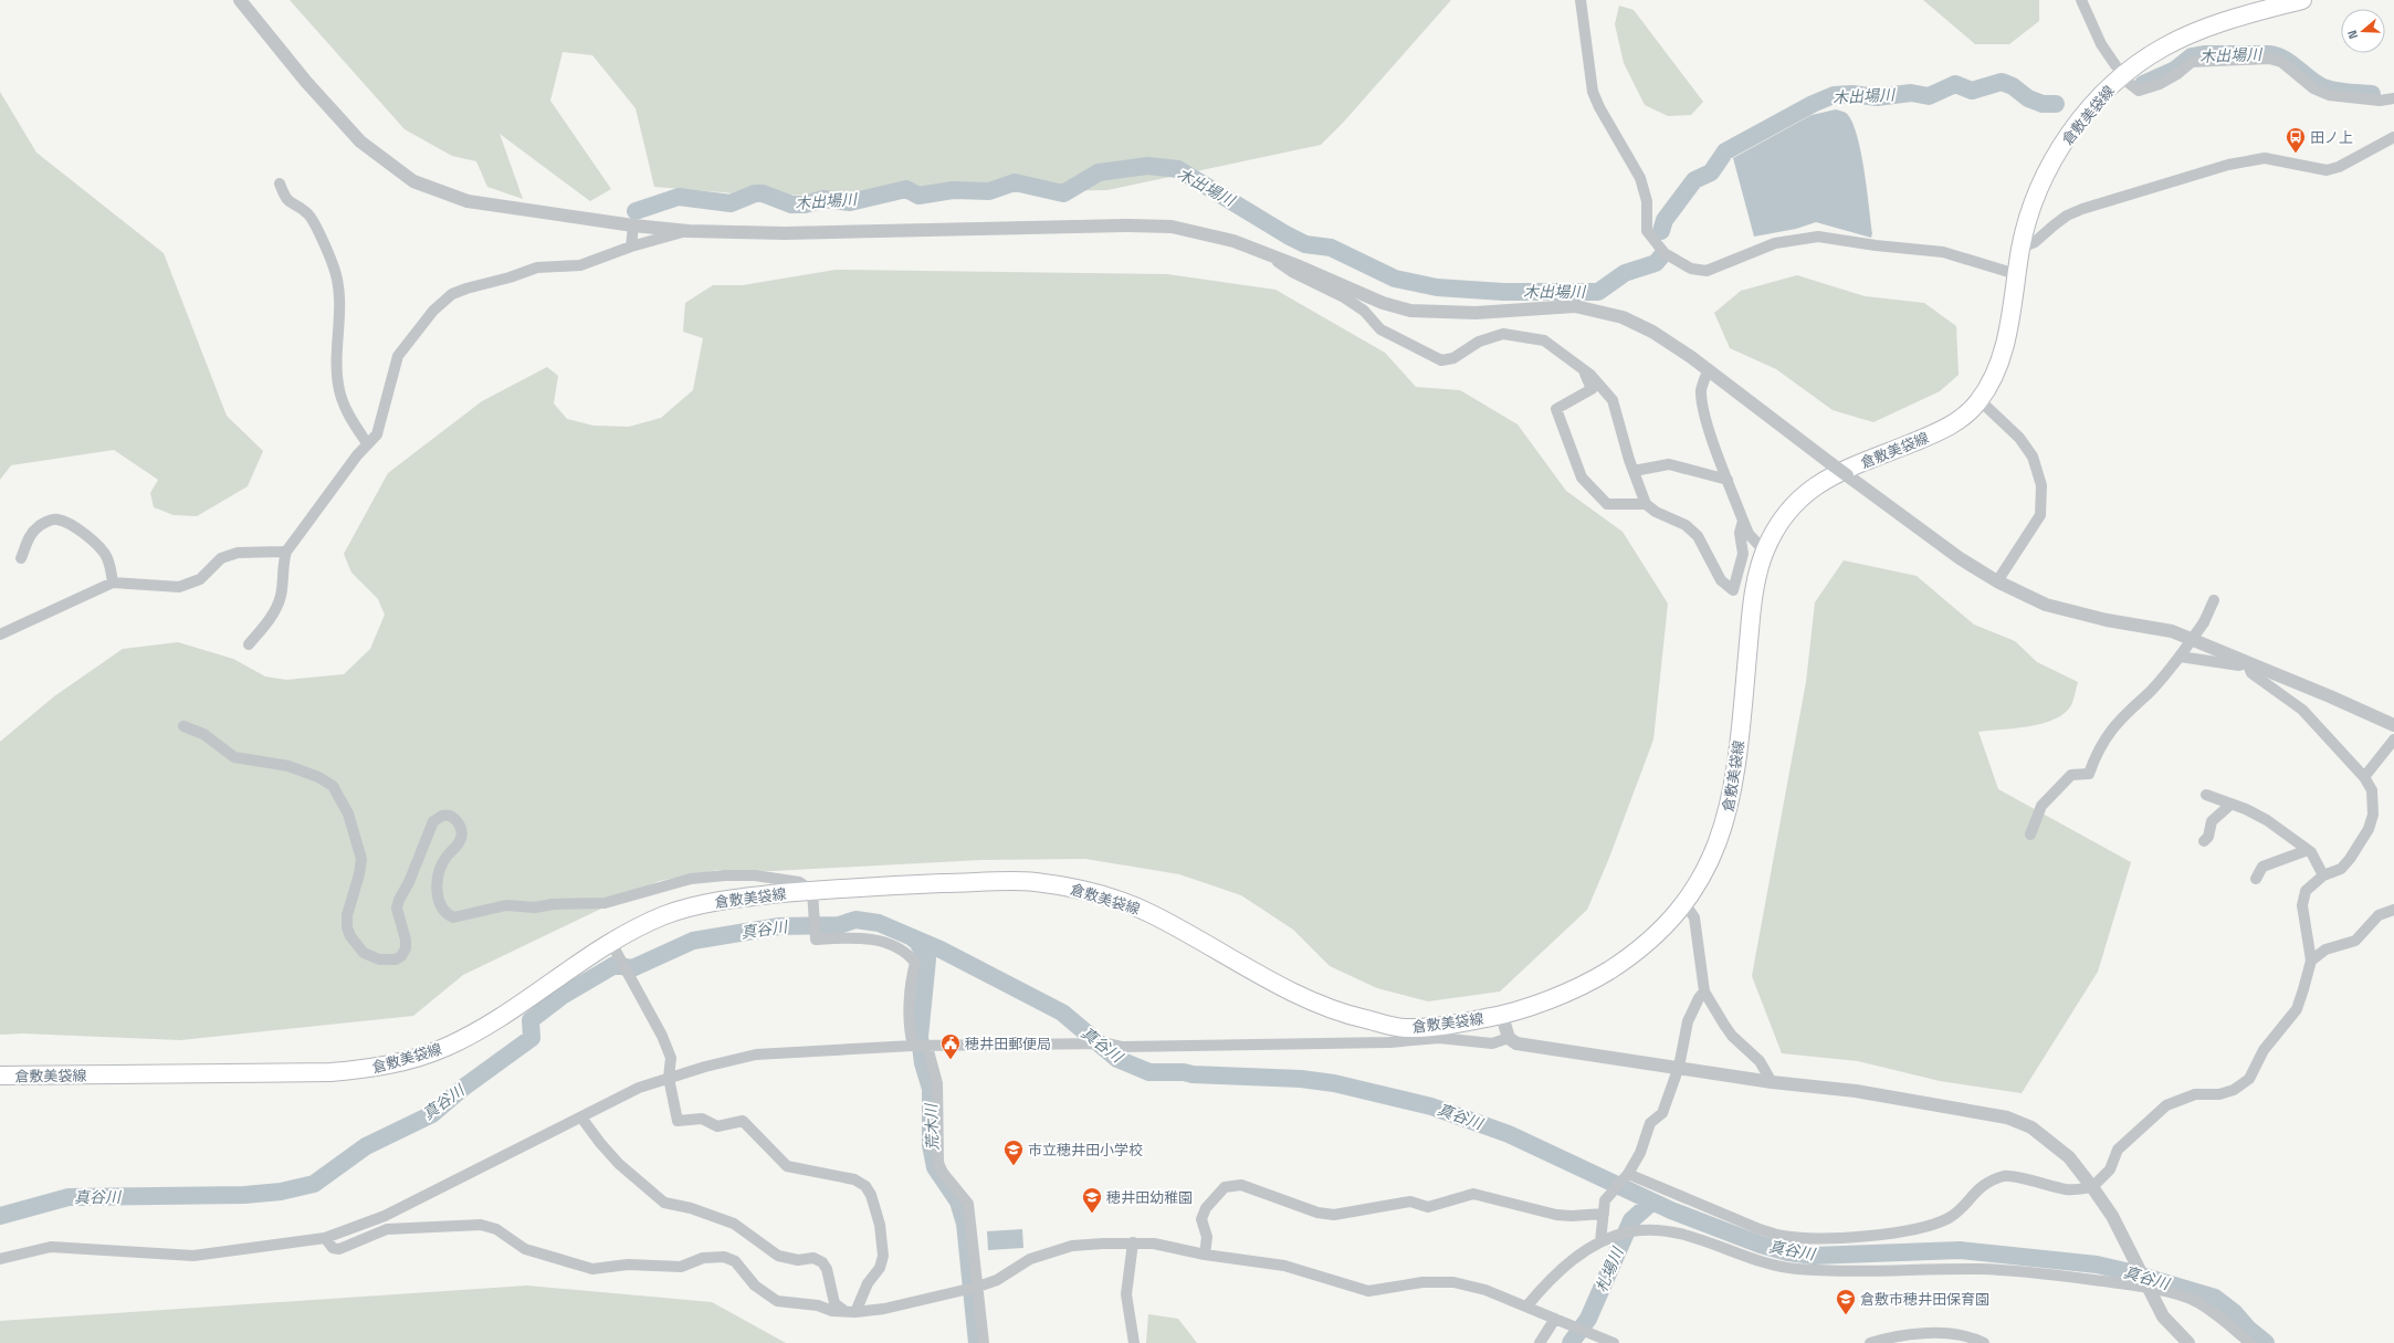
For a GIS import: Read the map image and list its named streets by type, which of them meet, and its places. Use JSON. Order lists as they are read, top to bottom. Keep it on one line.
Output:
{"streets":{"main road":["倉敷美袋線"]},"water":["木出場川","真谷川","荒木川","札場川"],"places":{"bus stop":["田ノ上"],"public building":["穂井田郵便局"],"school or university":["市立穂井田小学校","穂井田幼稚園","倉敷市穂井田保育園"]},"north":"left"}
